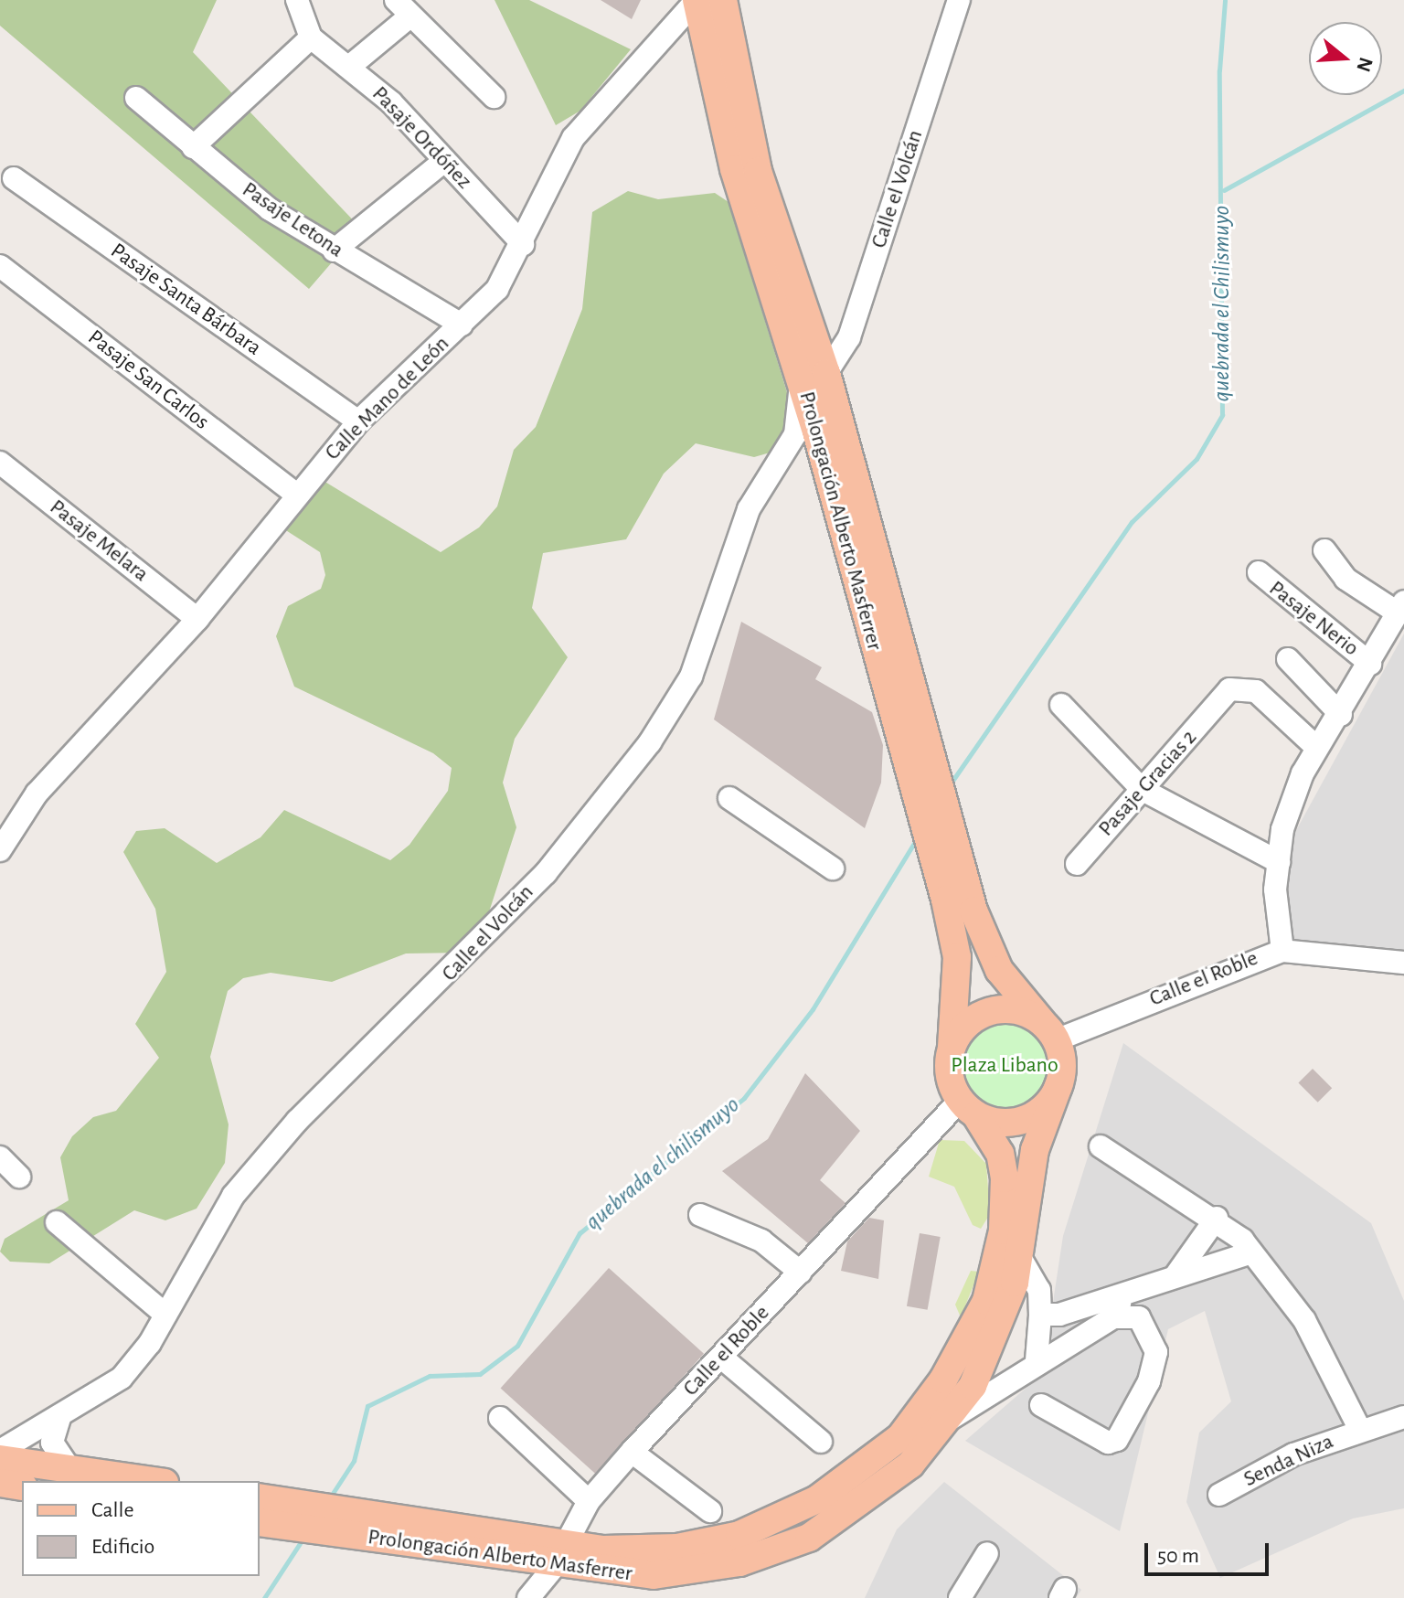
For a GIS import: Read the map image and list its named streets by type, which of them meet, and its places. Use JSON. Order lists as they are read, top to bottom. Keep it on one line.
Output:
{"streets":{"main road":["Prolongación Alberto Masferrer"],"street":["Pasaje Ordóñez","Calle el Volcán","Pasaje Letona","Pasaje Santa Bárbara","Pasaje San Carlos","Calle Mano de León","Pasaje Melara","Pasaje Nerio","Pasaje Gracias 2","Calle el Roble","Senda Niza"]},"crossings":[["Pasaje Ordóñez","Calle Mano de León"],["Calle el Volcán","Prolongación Alberto Masferrer"],["Pasaje Letona","Calle Mano de León"],["Pasaje Santa Bárbara","Calle Mano de León"],["Pasaje San Carlos","Calle Mano de León"],["Calle Mano de León","Prolongación Alberto Masferrer"],["Calle Mano de León","Pasaje Melara"],["Prolongación Alberto Masferrer","Calle el Roble"],["Pasaje Nerio","Calle el Roble"],["Pasaje Gracias 2","Calle el Roble"]],"water":["quebrada el Chilismuyo","quebrada el chilismuyo"],"parks":["Plaza Libano"],"legend":["Calle","Edificio"],"scale_bar":"50 m","north":"right"}
